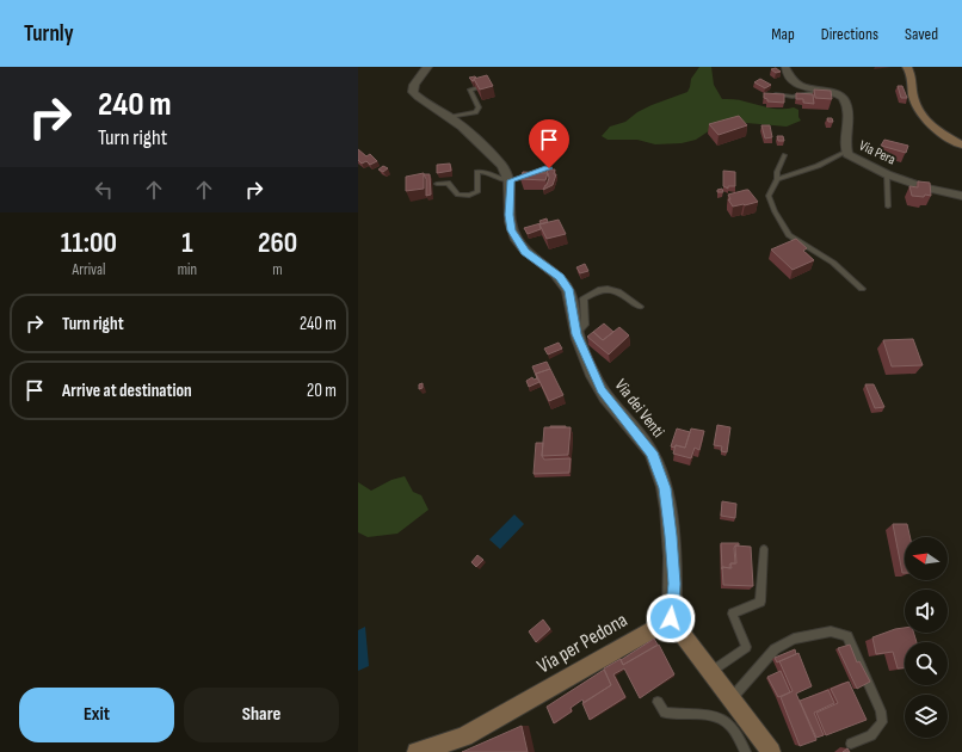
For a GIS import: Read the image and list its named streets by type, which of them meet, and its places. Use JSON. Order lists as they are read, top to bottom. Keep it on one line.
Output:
{"streets":{"street":["Via Pera","Via dei Venti","Via per Pedona"]},"crossings":[["Via dei Venti","Via per Pedona"]],"north":"left","page":{"header":"Turnly","nav":["Map","Directions","Saved"],"turn":["240 m","Turn right"],"eta":["11:00","Arrival","1","min","260","m"],"list":[{"name":"Turn right","value":"240 m"},{"name":"Arrive at destination","value":"20 m"}],"buttons":["Exit","Share"]}}
